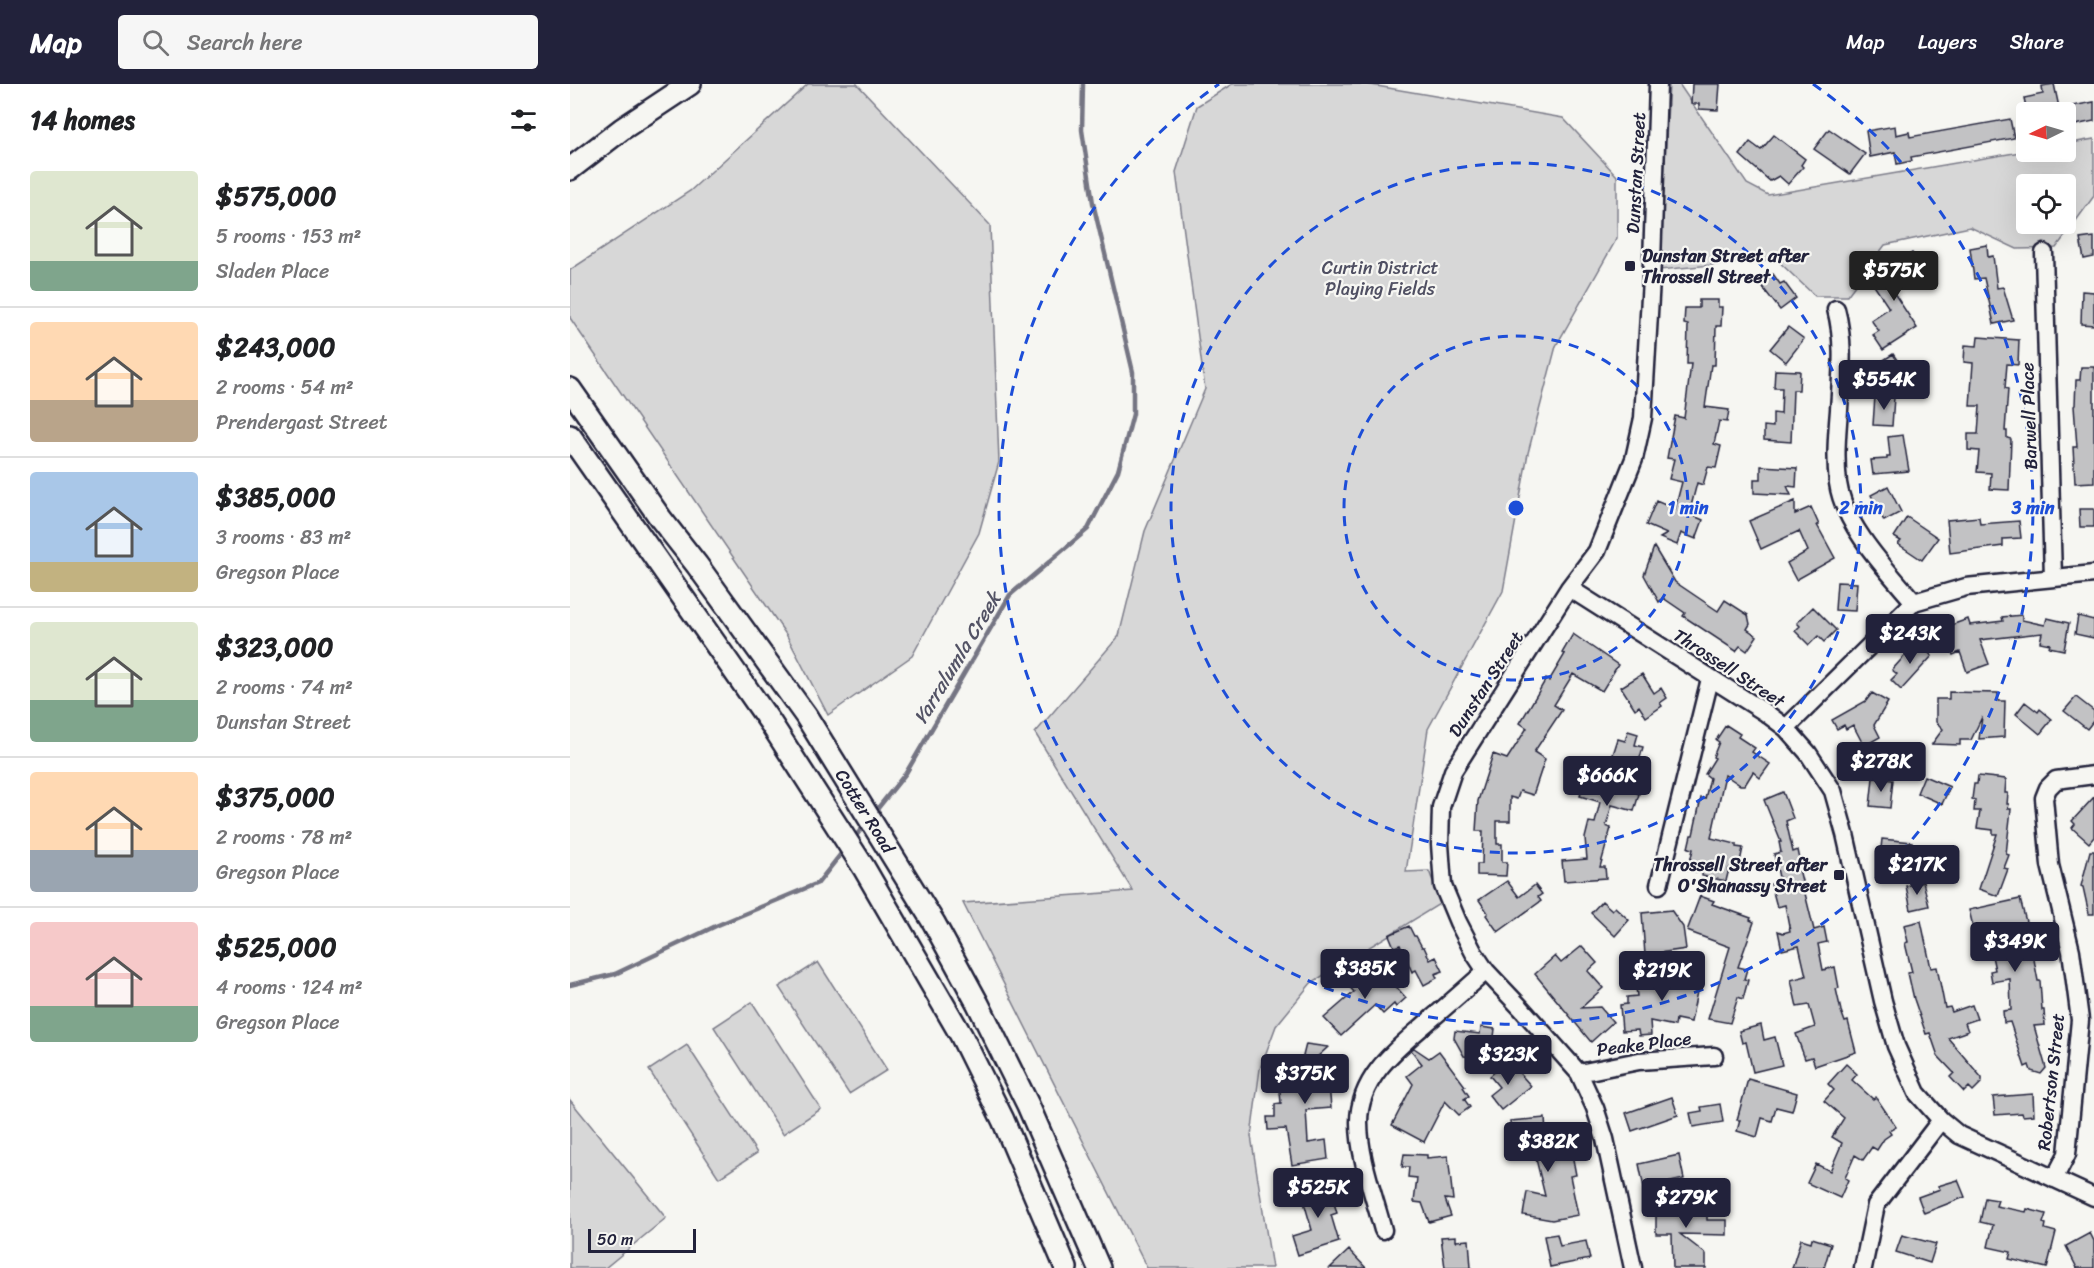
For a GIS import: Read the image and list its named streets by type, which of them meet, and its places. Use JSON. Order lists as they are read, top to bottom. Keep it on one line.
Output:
{"streets":{"main road":["Cotter Road"],"street":["Dunstan Street","Barwell Place","Throssell Street","Peake Place","Robertson Street"]},"crossings":[["Dunstan Street","Throssell Street"],["Dunstan Street","Peake Place"],["Throssell Street","Robertson Street"]],"water":["Yarralumla Creek"],"parks":["Curtin District Playing Fields"],"places":{"transit":["Dunstan Street after Throssell Street","Throssell Street after O'Shanassy Street"]},"scale_bar":"50 m","north":"left","page":{"header":"Map","search":"Search here","nav":["Map","Layers","Share"],"heading":"14 homes","list":[{"name":"$575,000","note":"5 rooms · 153 m² · Sladen Place"},{"name":"$243,000","note":"2 rooms · 54 m² · Prendergast Street"},{"name":"$385,000","note":"3 rooms · 83 m² · Gregson Place"},{"name":"$323,000","note":"2 rooms · 74 m² · Dunstan Street"},{"name":"$375,000","note":"2 rooms · 78 m² · Gregson Place"},{"name":"$525,000","note":"4 rooms · 124 m² · Gregson Place"}],"price":["$575K","$554K","$243K","$278K","$666K","$217K","$349K","$385K","$219K","$323K","$375K","$382K","$525K","$279K"],"scale":"50 m"},"rings":["1 min","2 min","3 min"]}
